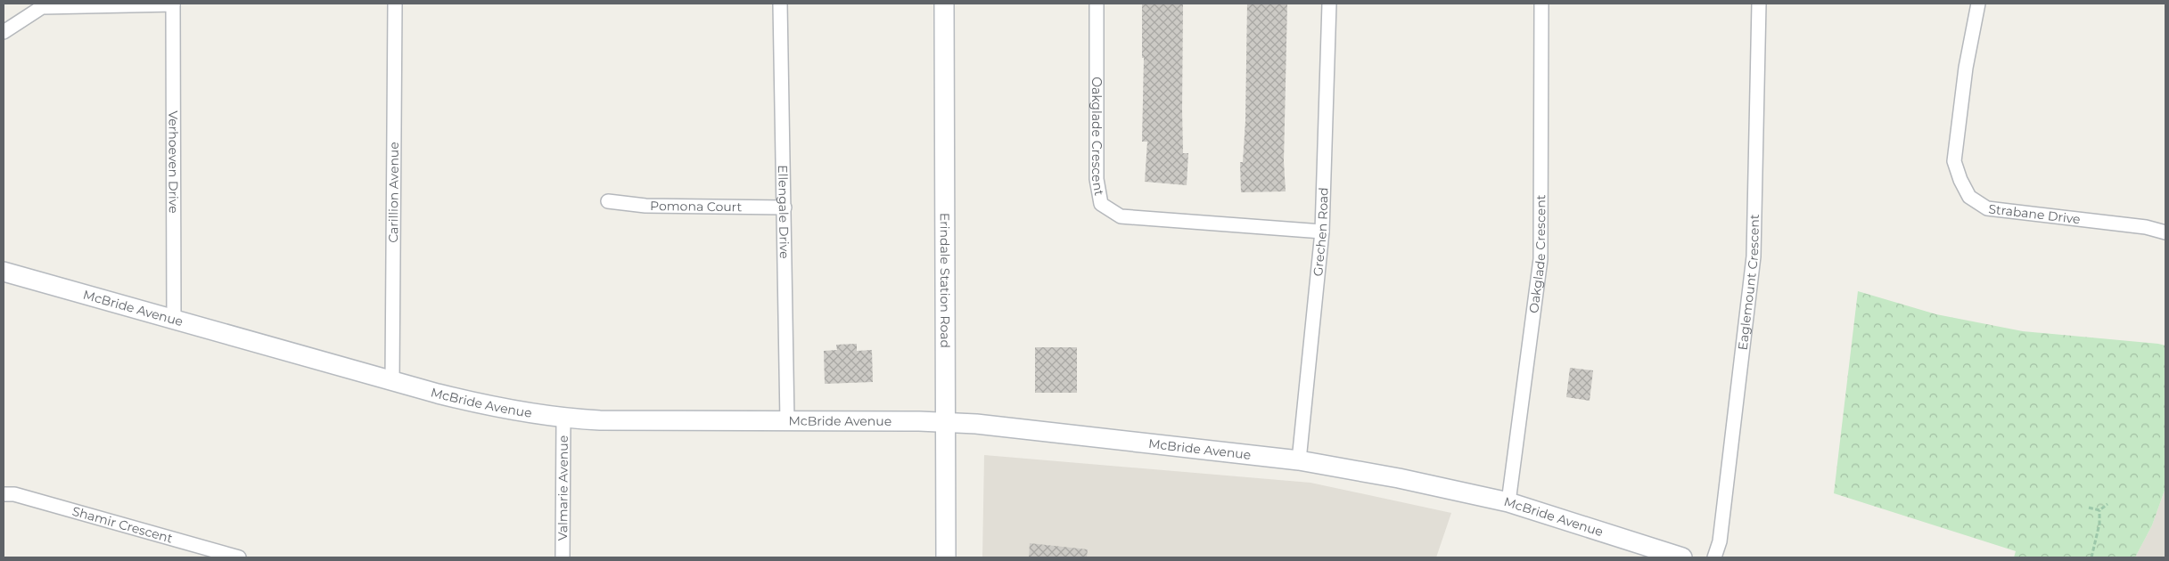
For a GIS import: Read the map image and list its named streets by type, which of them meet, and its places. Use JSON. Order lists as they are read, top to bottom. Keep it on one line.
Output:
{"streets":{"street":["Oakglade Crescent","Verhoeven Drive","Carillion Avenue","Pomona Court","Ellengale Drive","Strabane Drive","Grechen Road","Erindale Station Road","Eaglemount Crescent","McBride Avenue","Valmarie Avenue","Shamir Crescent"]},"crossings":[["Oakglade Crescent","Grechen Road"],["Oakglade Crescent","McBride Avenue"],["Verhoeven Drive","McBride Avenue"],["Carillion Avenue","McBride Avenue"],["Pomona Court","Ellengale Drive"],["Ellengale Drive","McBride Avenue"],["Grechen Road","McBride Avenue"],["Erindale Station Road","McBride Avenue"],["McBride Avenue","Valmarie Avenue"]]}
